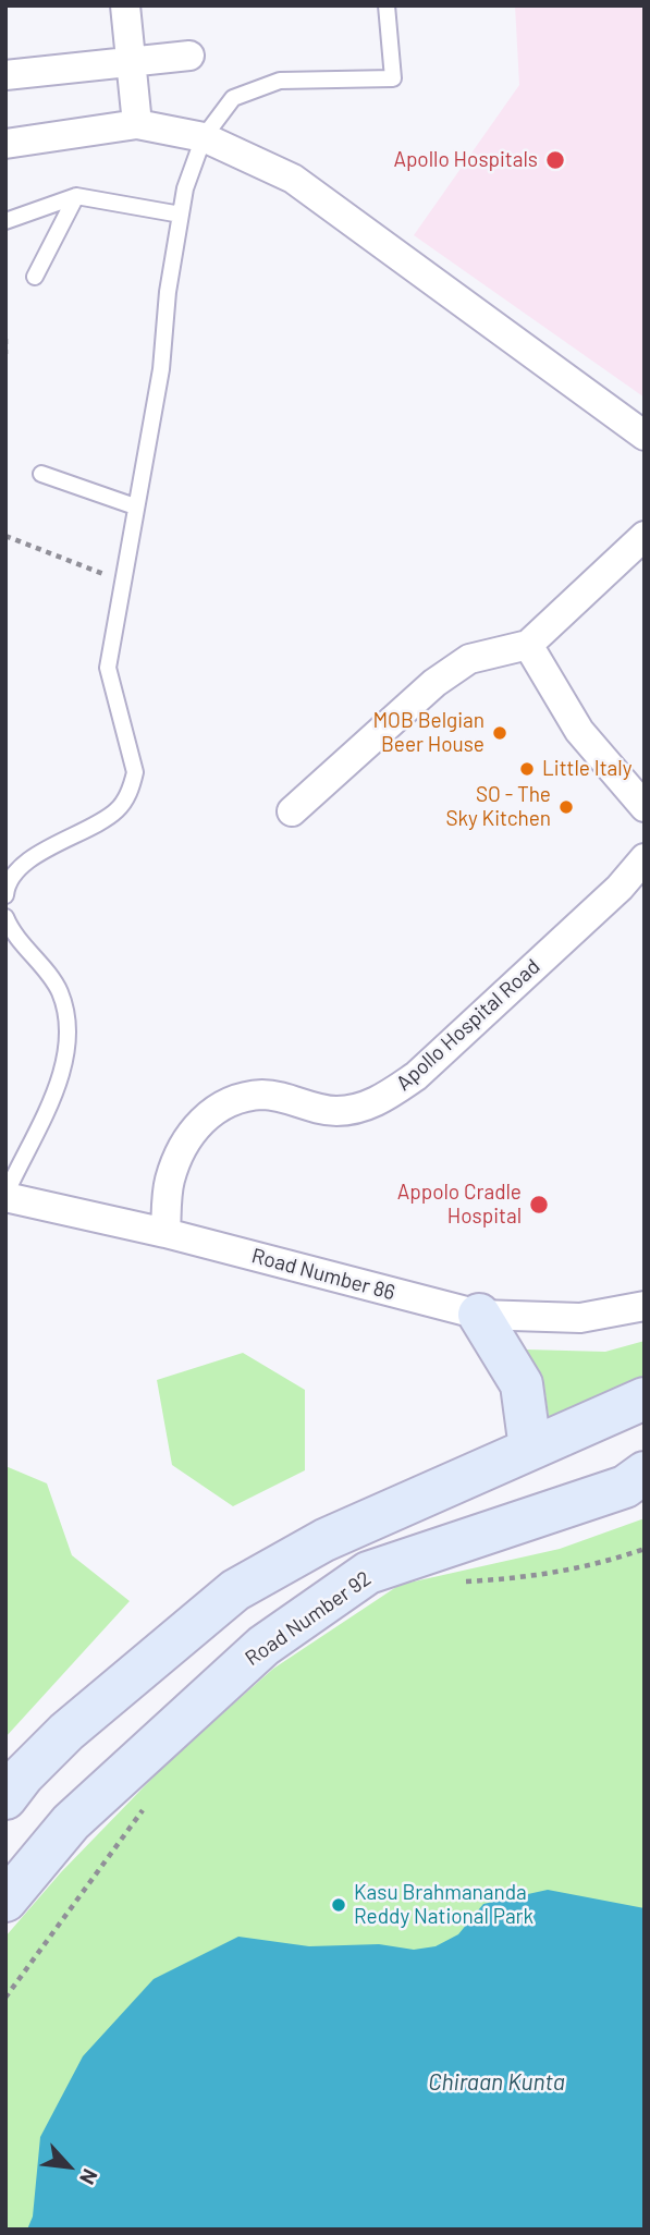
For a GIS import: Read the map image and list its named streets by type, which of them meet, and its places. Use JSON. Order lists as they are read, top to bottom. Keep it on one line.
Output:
{"streets":{"main road":["Road Number 92"],"street":["Apollo Hospital Road","Road Number 86"]},"crossings":[["Apollo Hospital Road","Road Number 86"]],"water":["Chiraan Kunta"],"places":["Apollo Hospitals","MOB Belgian Beer House","Little Italy","SO - The Sky Kitchen","Appolo Cradle Hospital","Kasu Brahmananda Reddy National Park"],"north":"bottom right"}
